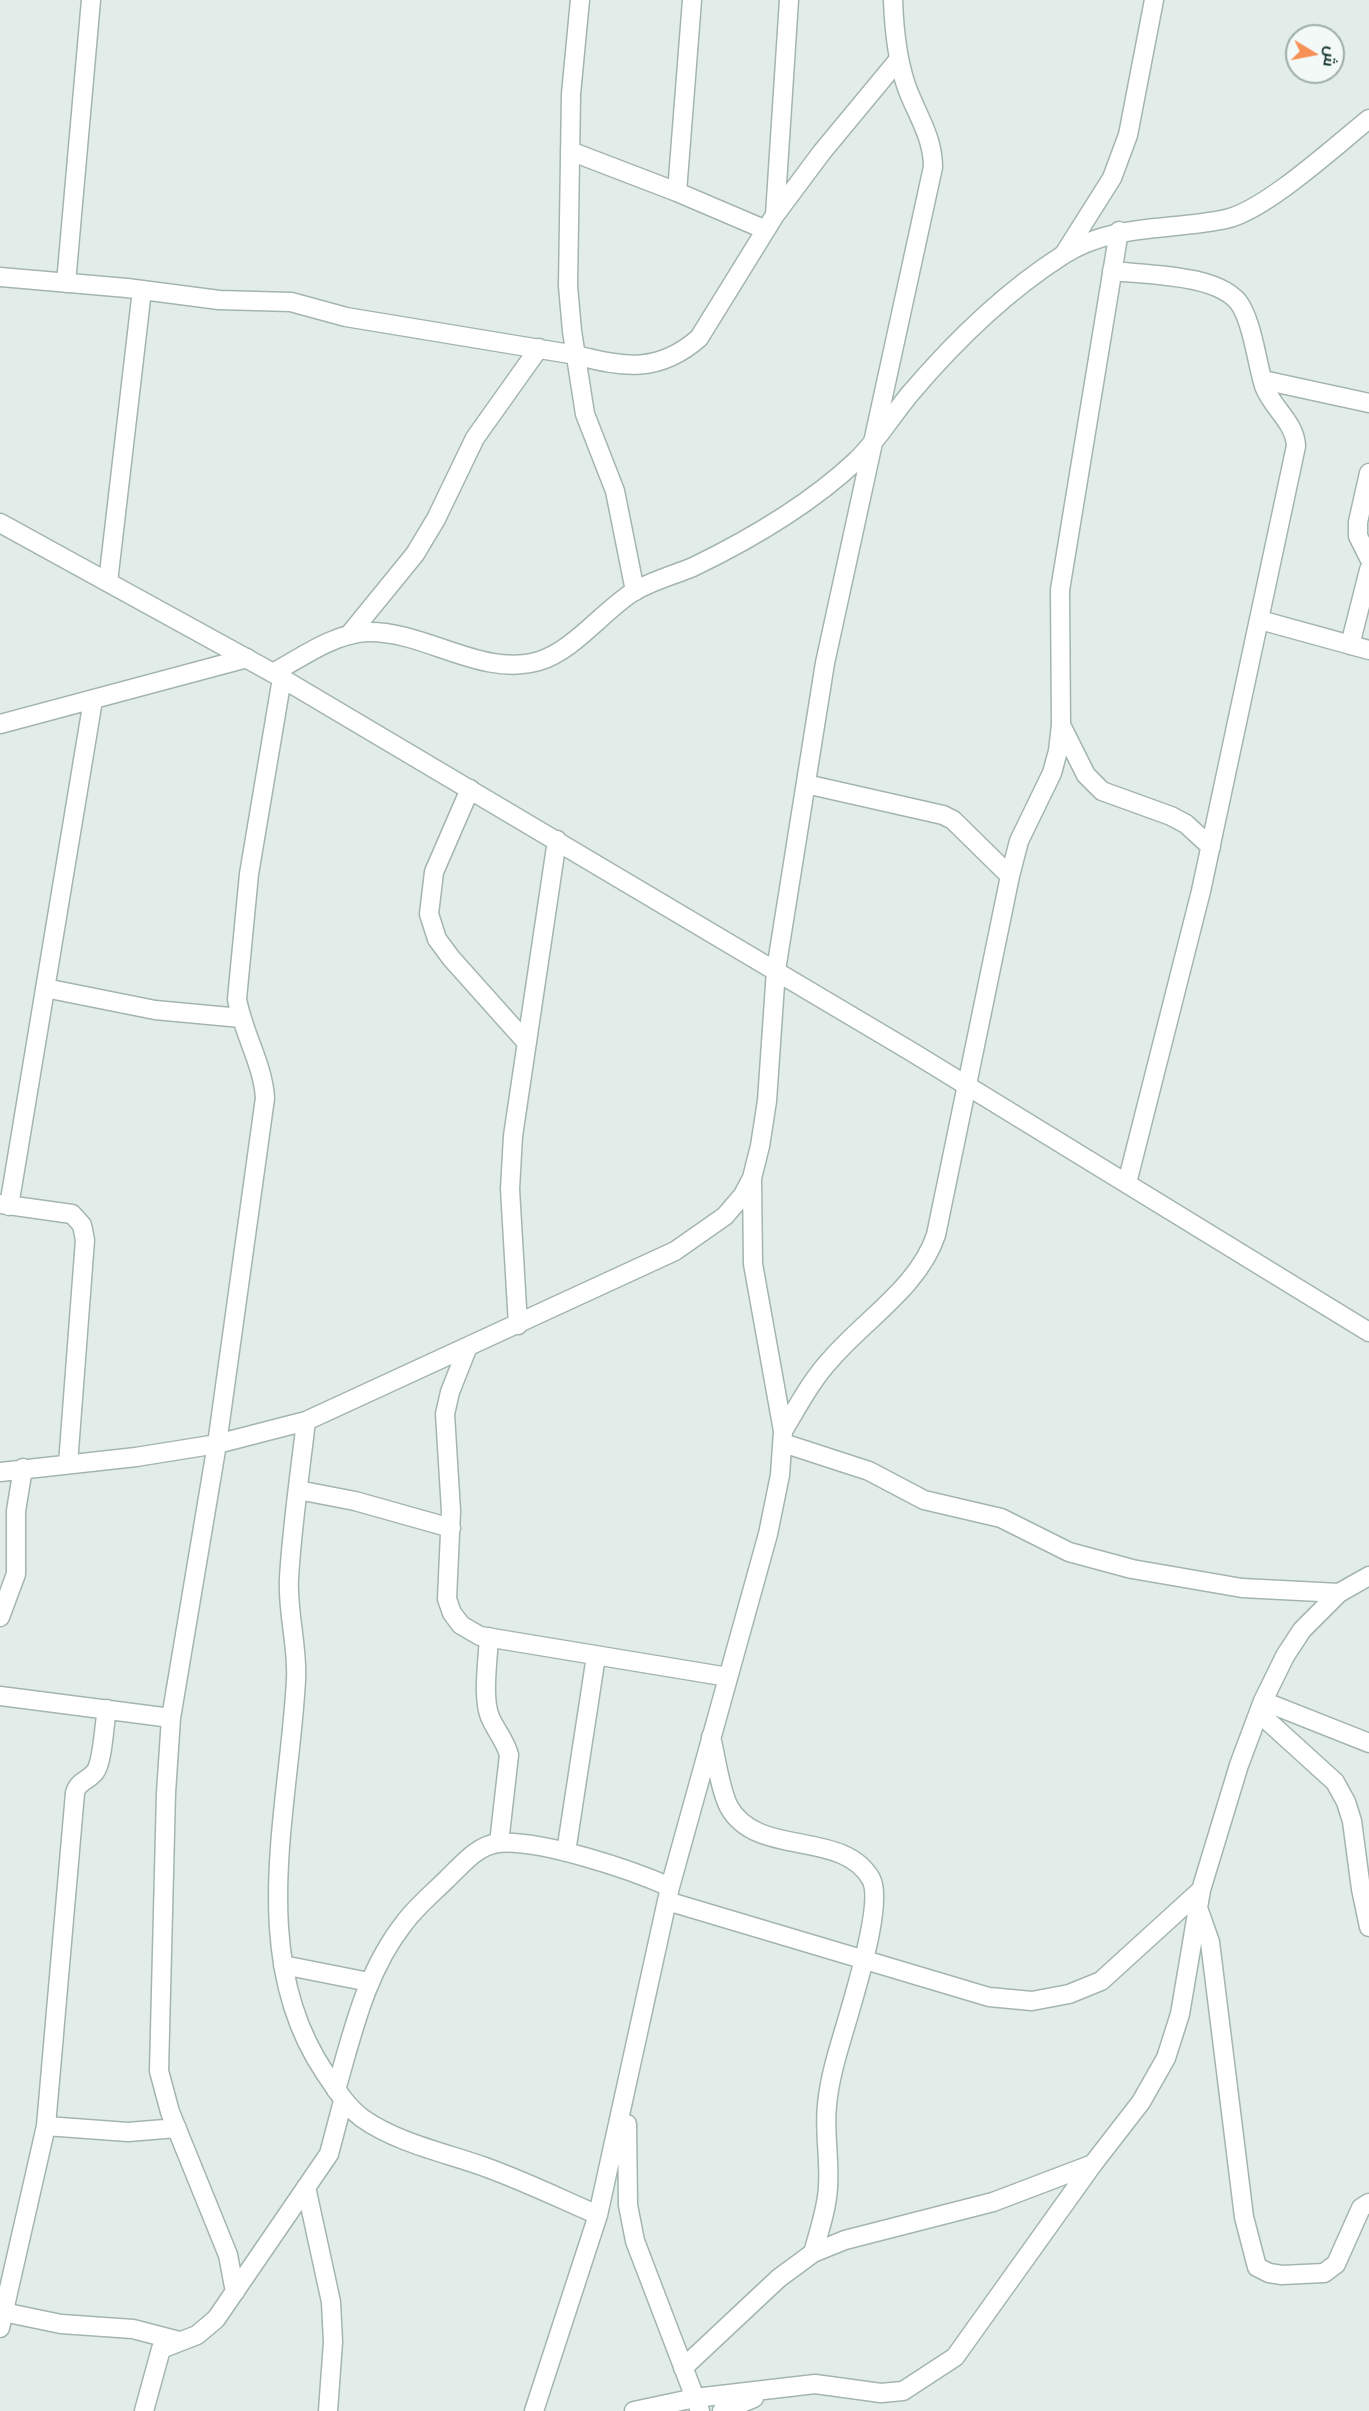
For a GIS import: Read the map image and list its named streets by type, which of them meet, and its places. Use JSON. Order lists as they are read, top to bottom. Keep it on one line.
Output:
{"north":"right"}
